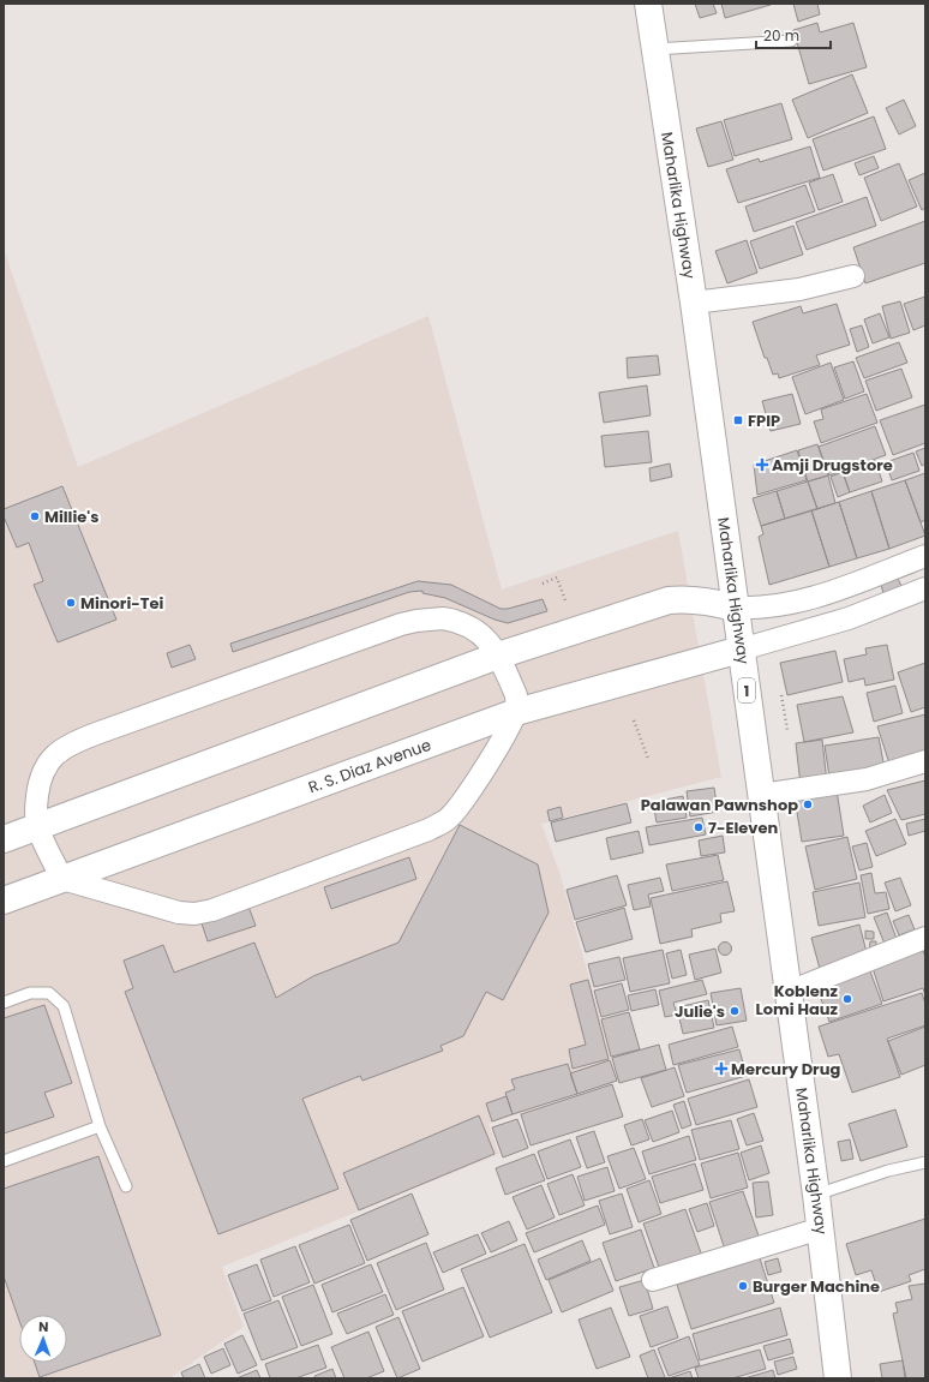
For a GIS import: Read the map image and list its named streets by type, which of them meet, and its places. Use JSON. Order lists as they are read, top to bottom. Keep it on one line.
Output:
{"streets":{"main road":["Maharlika Highway","1","R. S. Diaz Avenue"]},"crossings":[["Maharlika Highway","R. S. Diaz Avenue"]],"places":{"transit":["FPIP"],"health":["Amji Drugstore","Mercury Drug"],"other":["Millie's","Minori-Tei","Palawan Pawnshop","7-Eleven","Koblenz Lomi Hauz","Julie's","Burger Machine"]},"scale_bar":"20 m","north":"top"}
